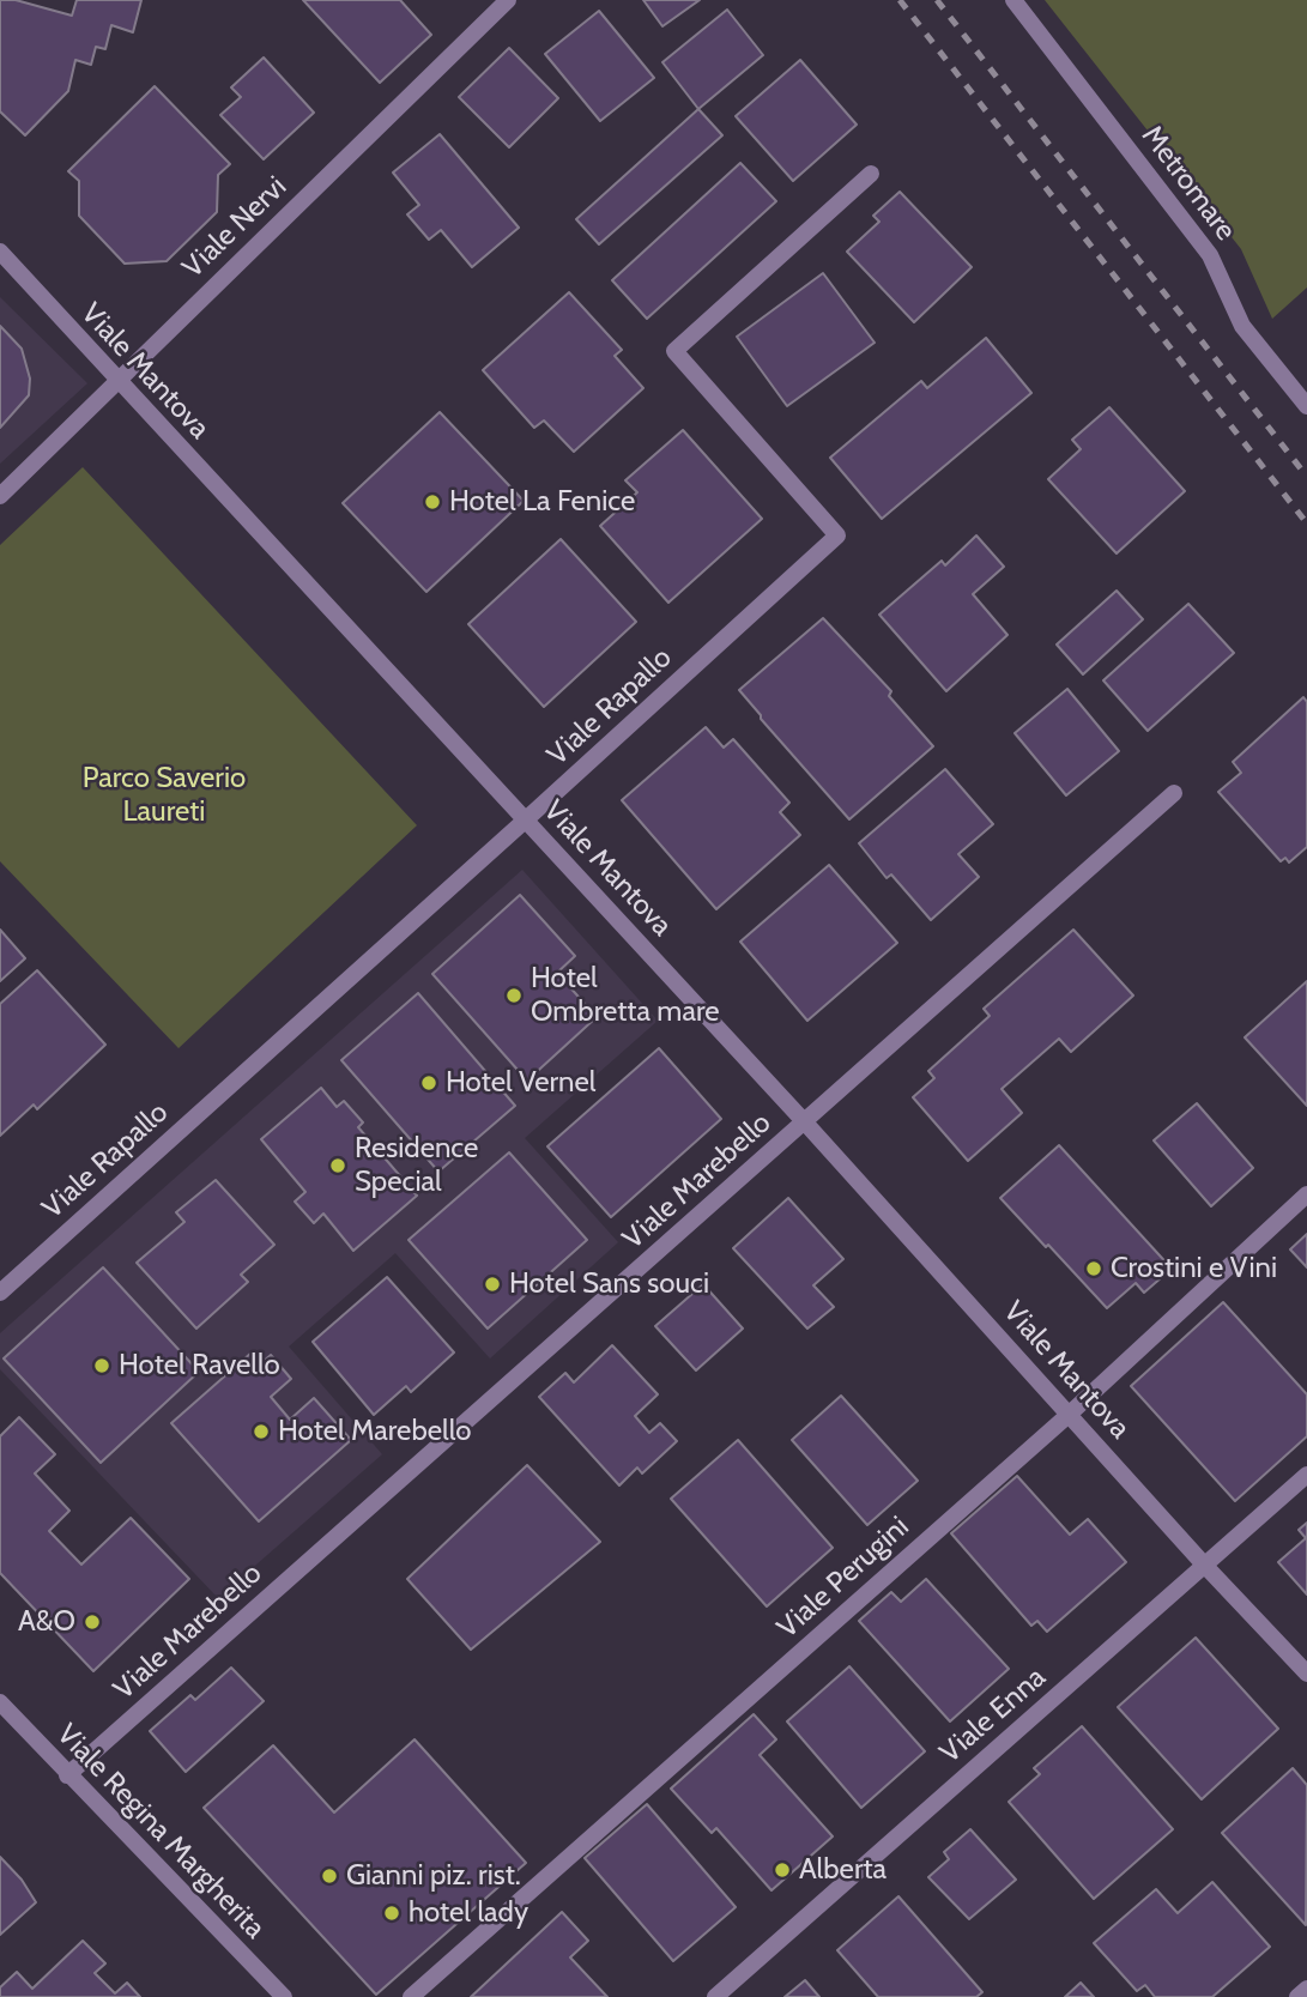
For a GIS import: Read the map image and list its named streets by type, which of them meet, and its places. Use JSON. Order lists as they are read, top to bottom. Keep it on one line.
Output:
{"streets":{"street":["Metromare","Viale Nervi","Viale Mantova","Viale Rapallo","Viale Marebello","Viale Perugini","Viale Enna","Viale Regina Margherita"]},"crossings":[["Viale Nervi","Viale Mantova"],["Viale Mantova","Viale Rapallo"],["Viale Mantova","Viale Marebello"],["Viale Mantova","Viale Perugini"],["Viale Mantova","Viale Enna"],["Viale Marebello","Viale Regina Margherita"]],"parks":["Parco Saverio Laureti"],"places":["Hotel La Fenice","Hotel Ombretta mare","Hotel Vernel","Residence Special","Crostini e Vini","Hotel Sans souci","Hotel Ravello","Hotel Marebello","A&O","Alberta","Gianni piz. rist.","hotel lady"]}
